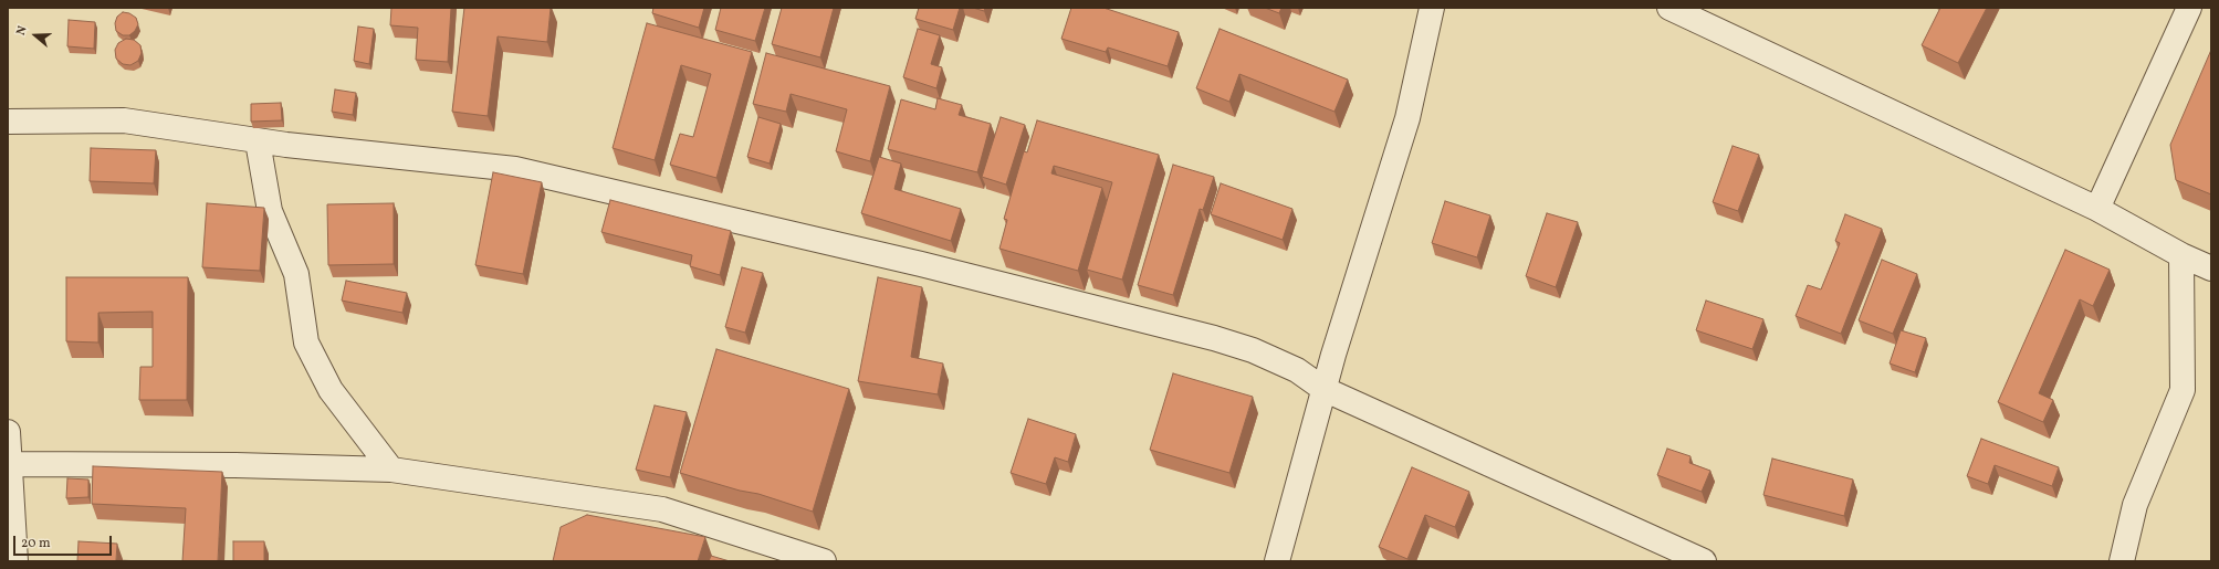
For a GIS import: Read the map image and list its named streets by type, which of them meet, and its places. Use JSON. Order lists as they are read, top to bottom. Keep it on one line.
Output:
{"scale_bar":"20 m","north":"left"}
